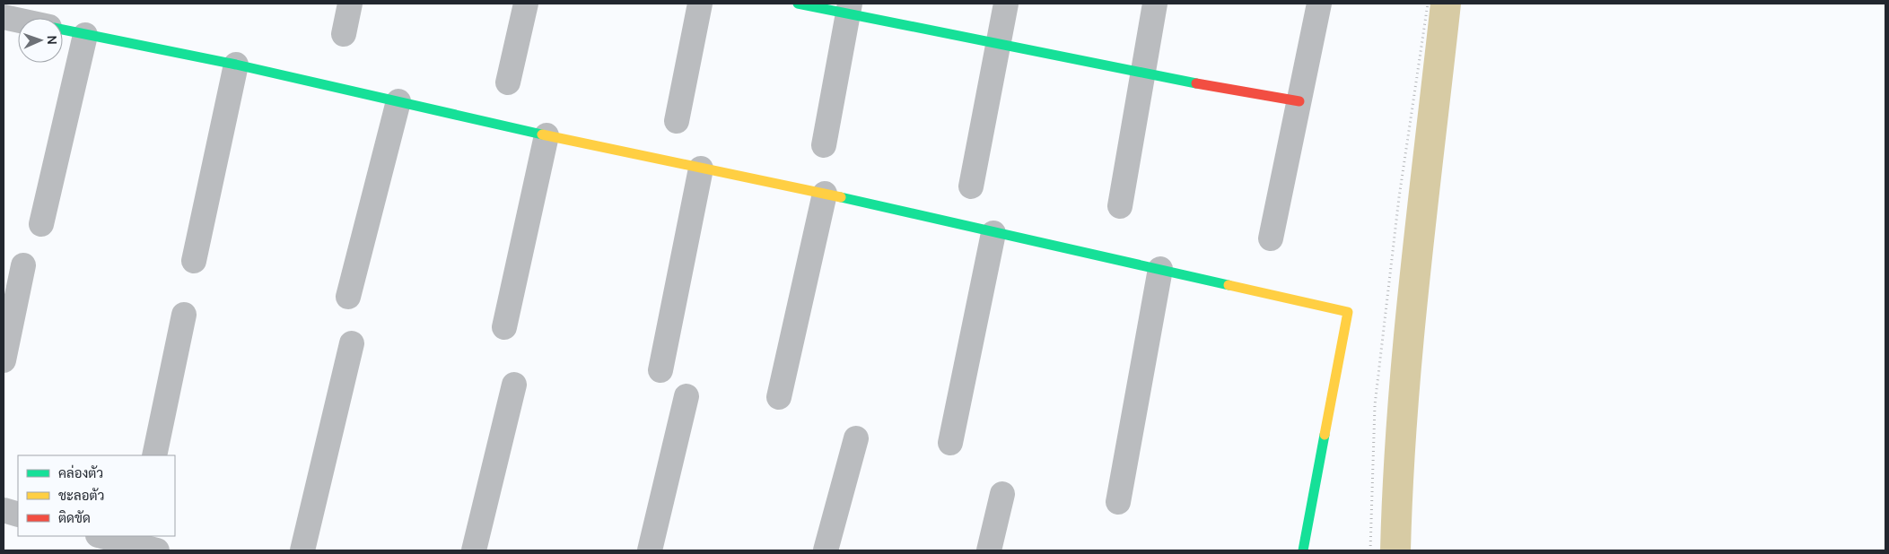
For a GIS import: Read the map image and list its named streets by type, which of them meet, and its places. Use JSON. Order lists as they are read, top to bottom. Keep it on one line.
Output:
{"legend":["คล่องตัว","ชะลอตัว","ติดขัด"],"north":"right"}
